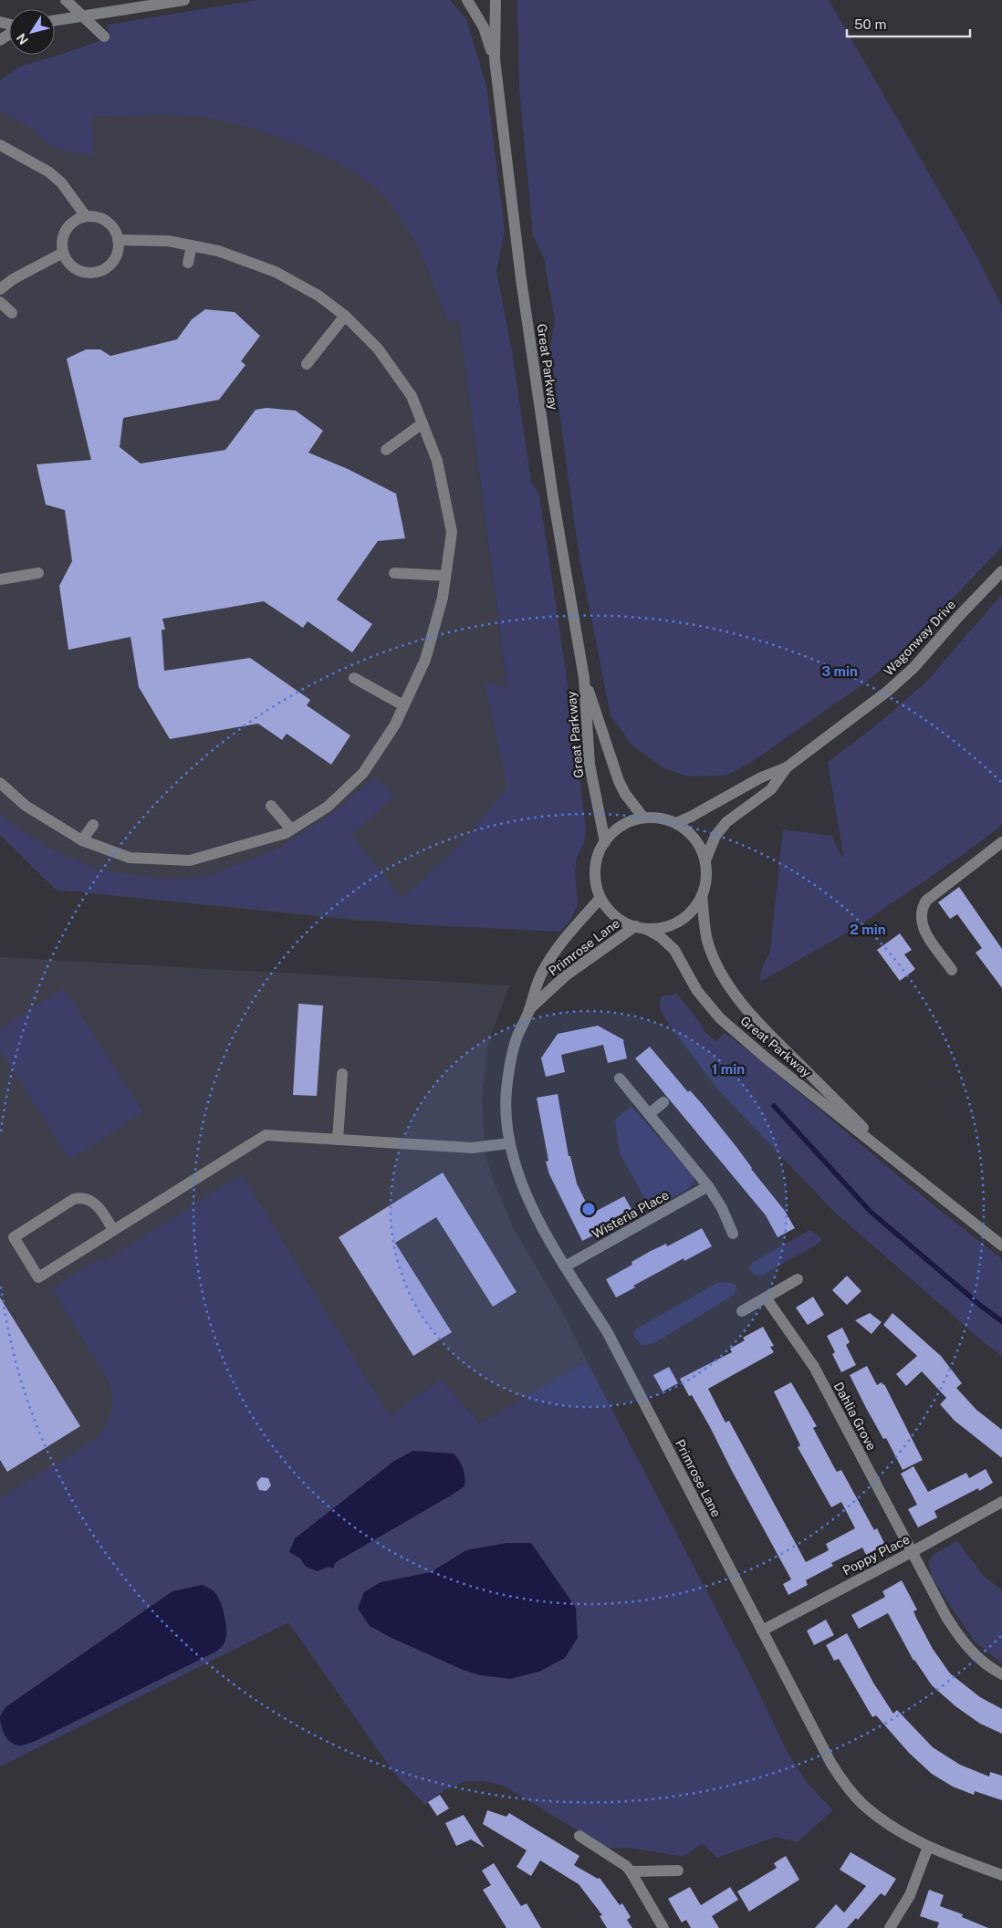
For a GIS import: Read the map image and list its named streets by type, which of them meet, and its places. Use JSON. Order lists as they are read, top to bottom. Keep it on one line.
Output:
{"streets":{"street":["Great Parkway","Wagonway Drive","Primrose Lane","Wisteria Place","Dahlia Grove","Poppy Place"]},"crossings":[["Great Parkway","Wagonway Drive"],["Great Parkway","Primrose Lane"],["Wagonway Drive","Primrose Lane"],["Primrose Lane","Wisteria Place"],["Primrose Lane","Poppy Place"],["Dahlia Grove","Poppy Place"]],"scale_bar":"50 m","north":"bottom left","rings":["3 min","2 min","1 min"]}
